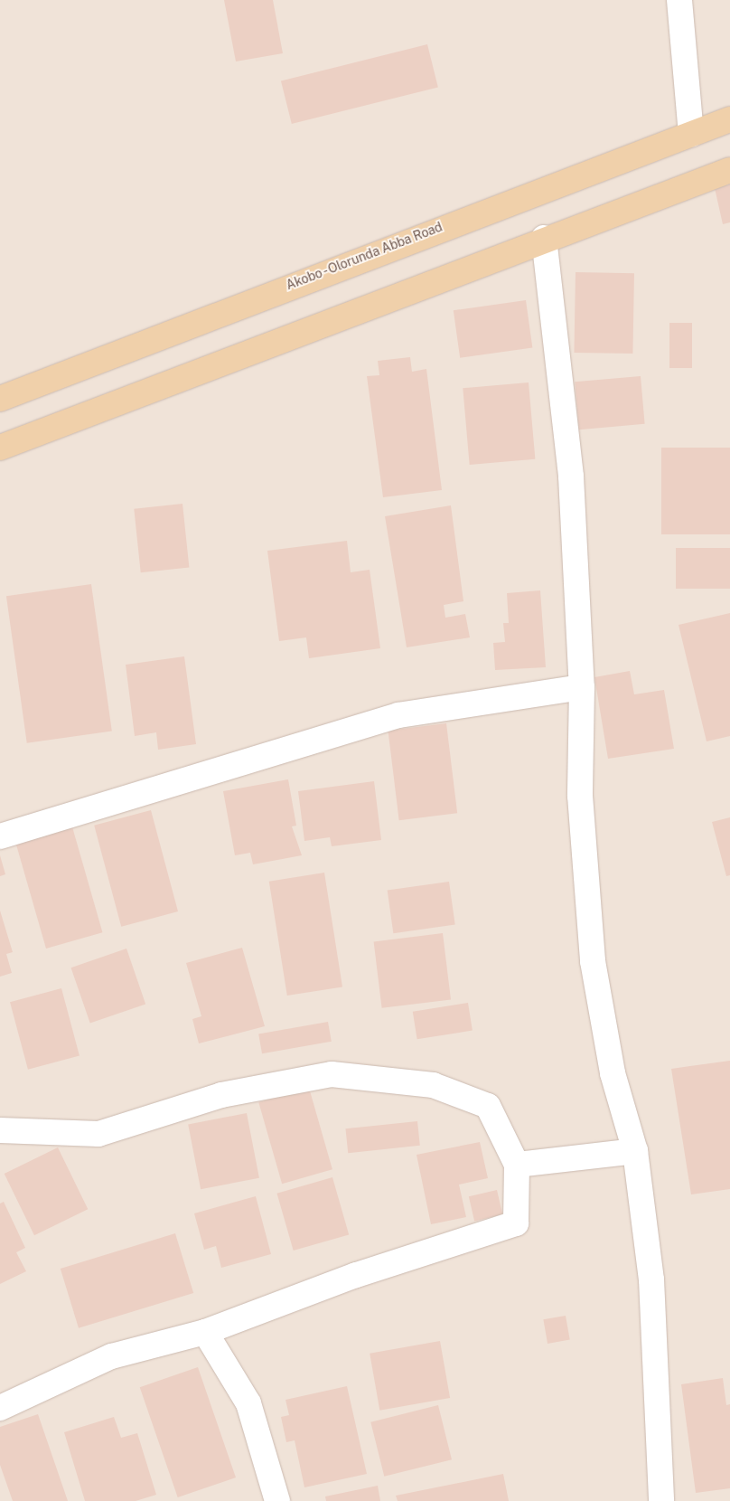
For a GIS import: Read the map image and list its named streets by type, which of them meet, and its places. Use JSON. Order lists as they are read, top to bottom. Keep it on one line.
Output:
{"streets":{"main road":["Akobo - Olorunda Abba Road"]}}
